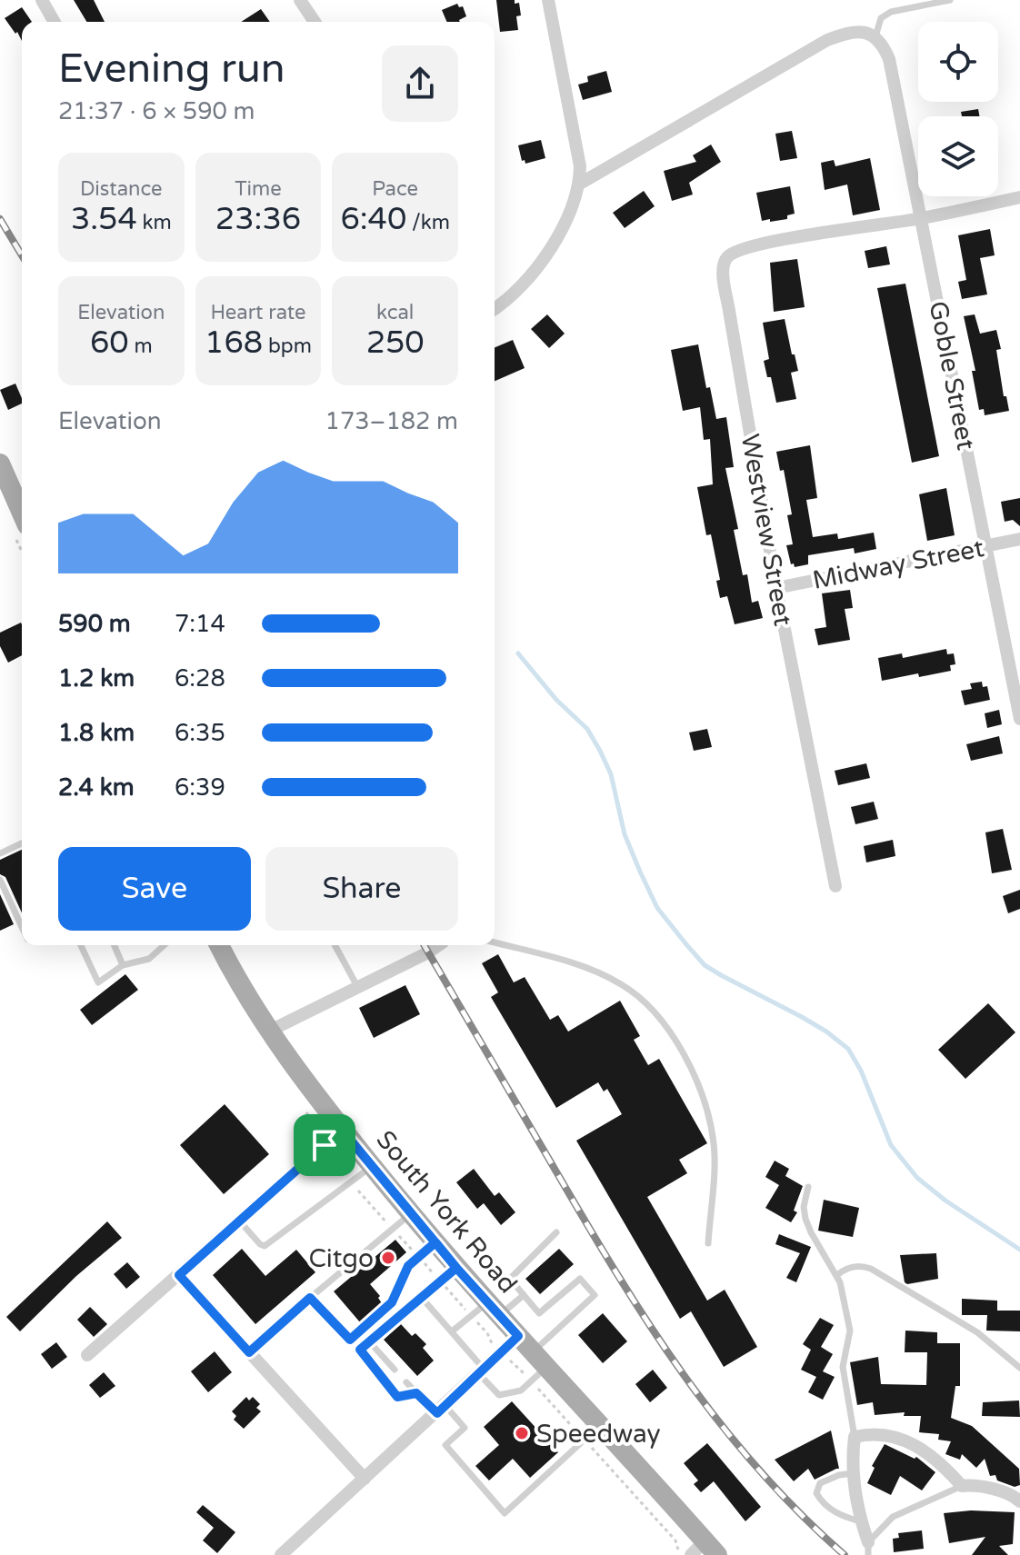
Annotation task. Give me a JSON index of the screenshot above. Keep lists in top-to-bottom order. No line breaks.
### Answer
{"streets":{"main road":["South York Road"],"street":["Goble Street","Westview Street","Midway Street"]},"crossings":[["Goble Street","Westview Street"],["Goble Street","Midway Street"],["Westview Street","Midway Street"]],"places":["Citgo","Speedway"],"page":{"heading":["Evening run","21:37 · 6 × 590 m"],"stats":[["Distance","3.54 km"],["Time","23:36"],["Pace","6:40 /km"],["Elevation","60 m"],["Heart rate","168 bpm"],["kcal","250"]],"chart":["Elevation","173–182 m"],"list":[{"name":"590 m","note":"7:14"},{"name":"1.2 km","note":"6:28"},{"name":"1.8 km","note":"6:35"},{"name":"2.4 km","note":"6:39"}],"buttons":["Save","Share"]}}
